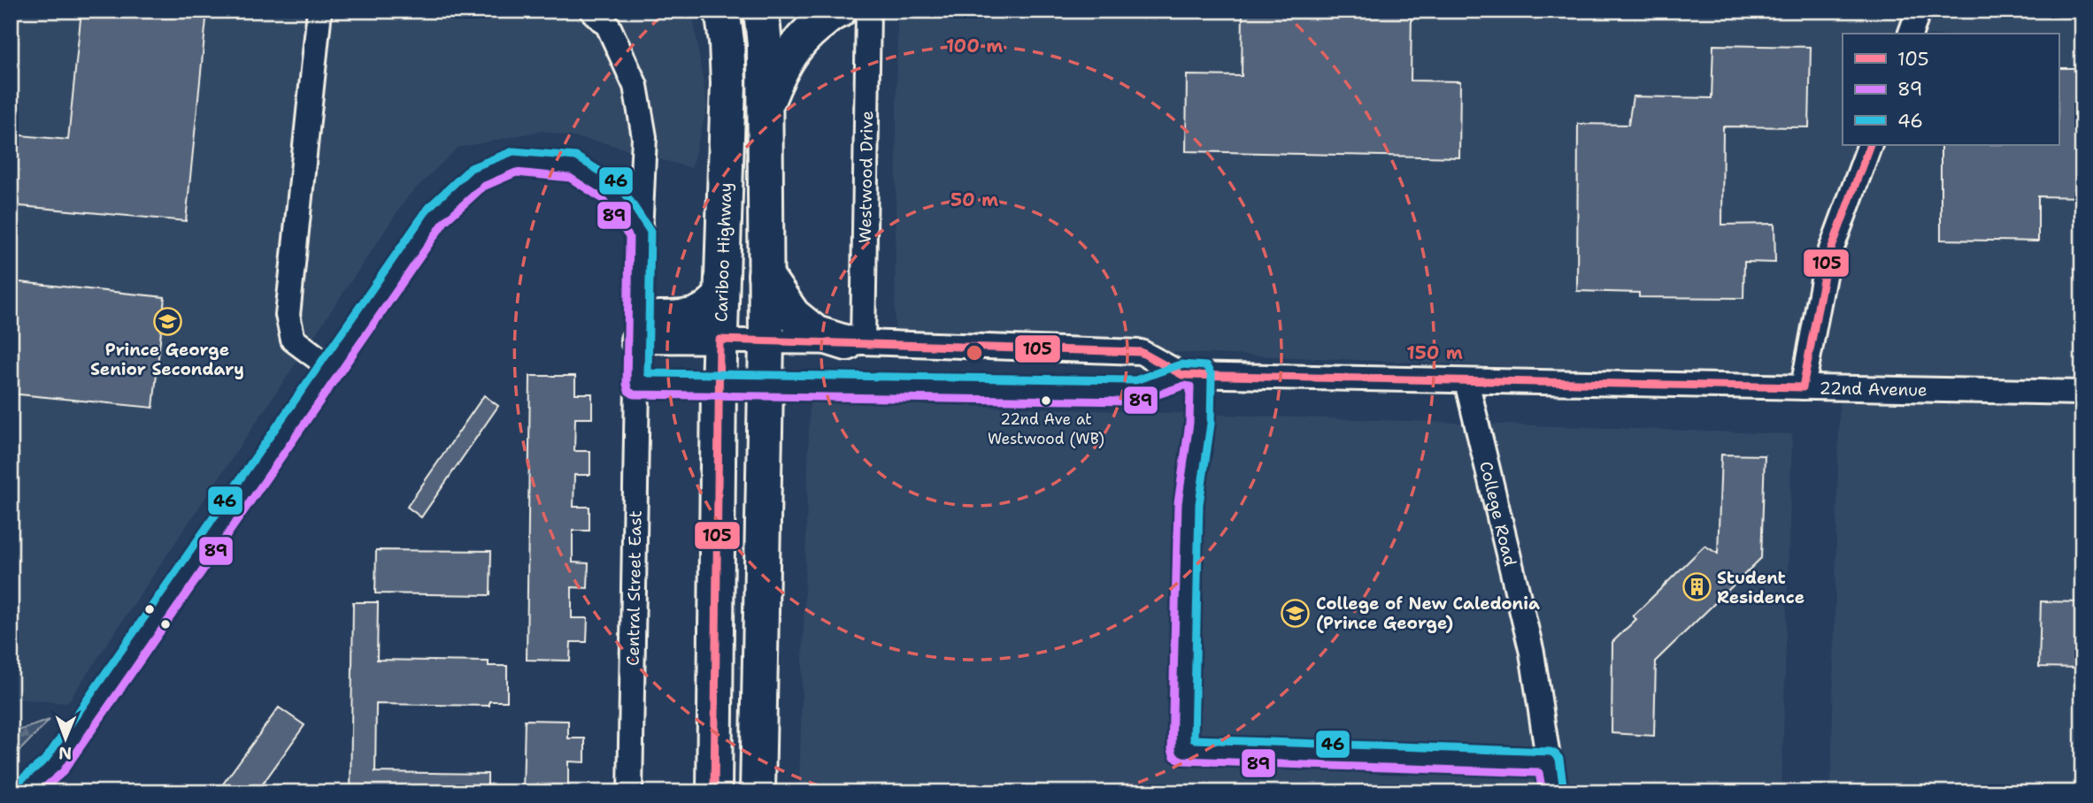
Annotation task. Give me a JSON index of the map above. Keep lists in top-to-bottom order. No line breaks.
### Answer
{"streets":{"highway":["Cariboo Highway"],"street":["Westwood Drive","22nd Avenue","College Road","Central Street East"]},"crossings":[["Westwood Drive","22nd Avenue"],["Cariboo Highway","22nd Avenue"],["22nd Avenue","College Road"],["22nd Avenue","Central Street East"]],"places":{"school or university":["Prince George Senior Secondary","College of New Caledonia (Prince George)"],"other":["22nd Ave at Westwood (WB)"],"building":["Student Residence"]},"lines":["transit line 105","transit line 46","transit line 89"],"legend":["105","89","46"],"north":"bottom","rings":["100 m","50 m","150 m"]}
